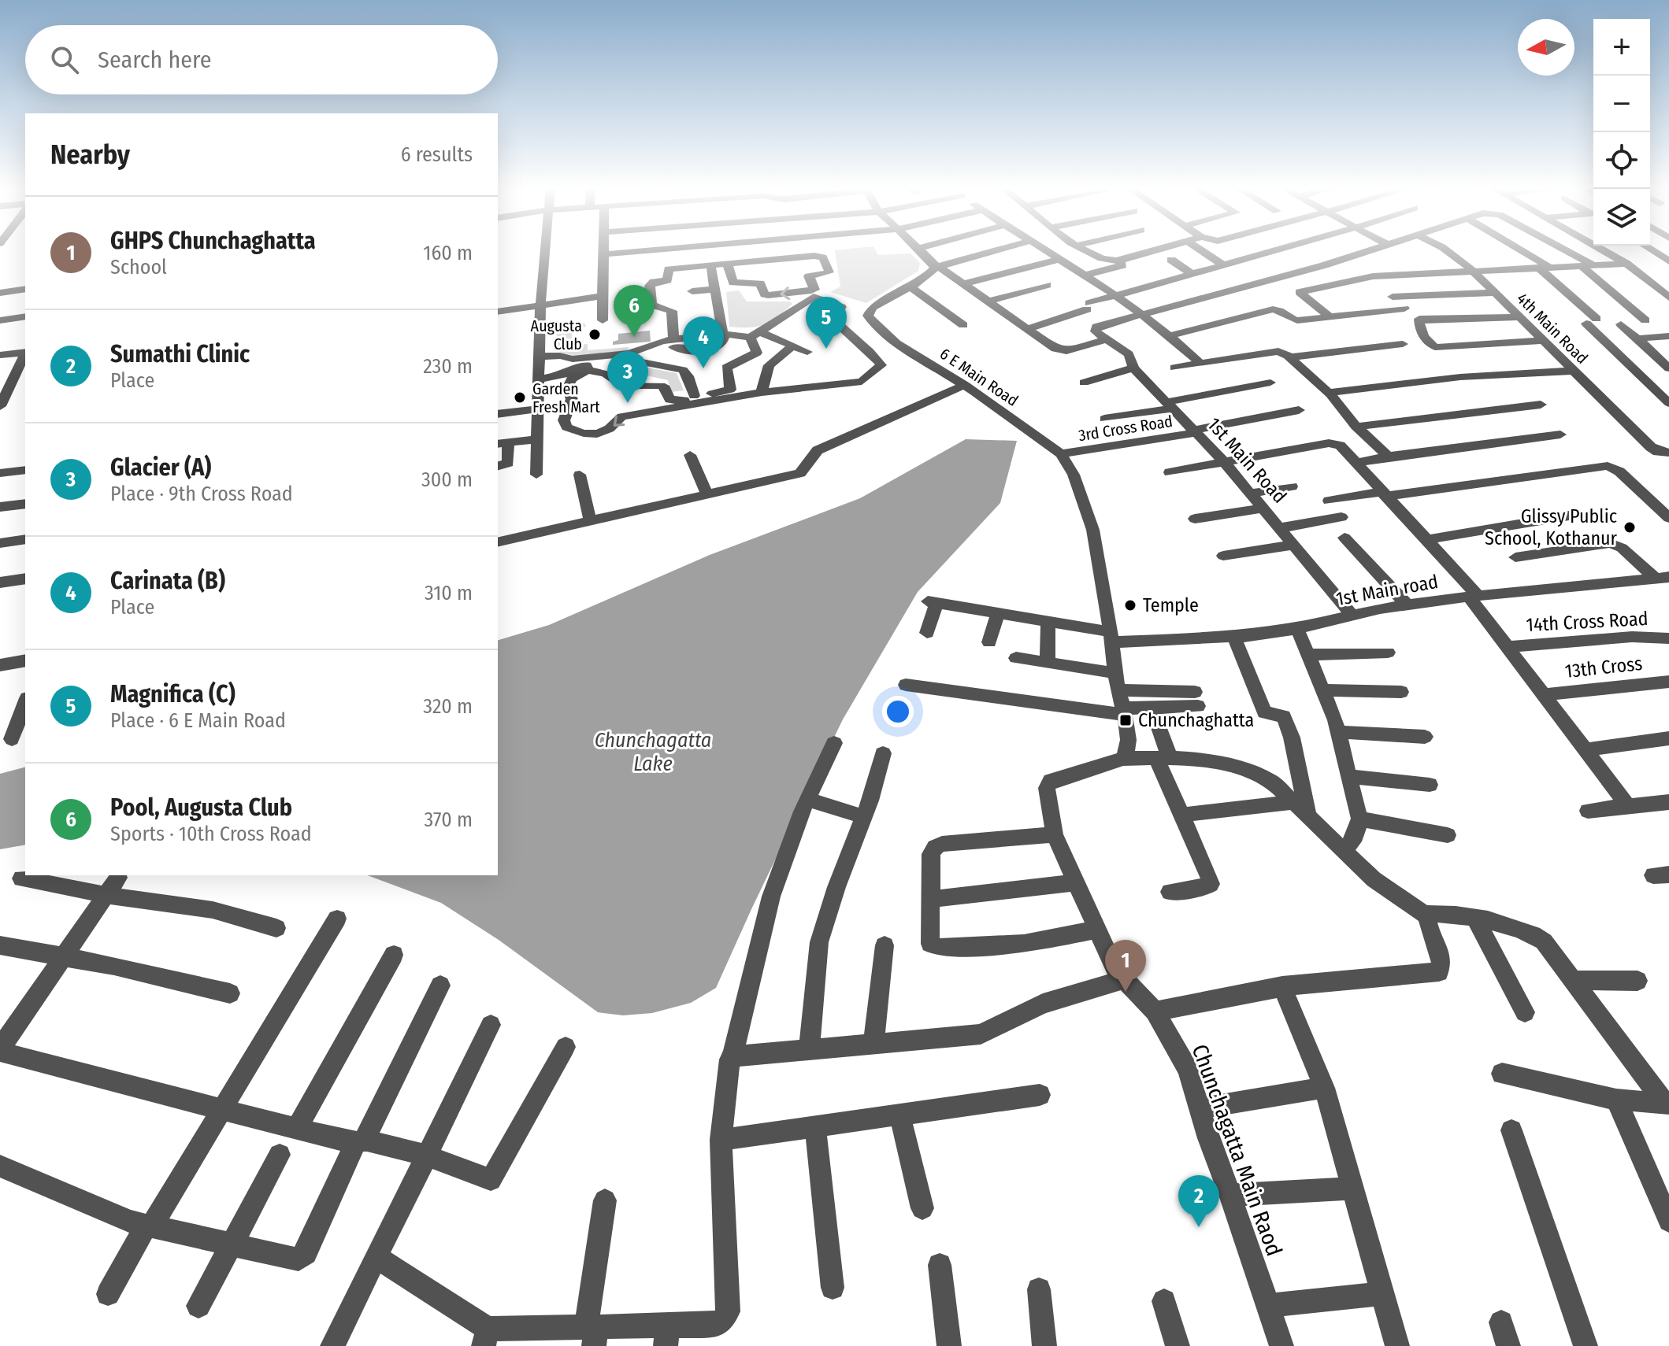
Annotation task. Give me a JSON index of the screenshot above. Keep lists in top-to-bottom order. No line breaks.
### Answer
{"streets":{"street":["4th Main Road","6 E Main Road","3rd Cross Road","1st Main Road","1st Main road","14th Cross Road","13th Cross","Chunchagatta Main Raod"]},"crossings":[["6 E Main Road","3rd Cross Road"],["6 E Main Road","1st Main road"],["3rd Cross Road","1st Main Road"],["1st Main Road","1st Main road"]],"water":["Chunchagatta Lake"],"places":{"other":["Augusta Club","Garden Fresh Mart","Glissy Public School, Kothanur","Temple"],"transit":["Chunchaghatta"]},"north":"left","page":{"map_buttons":["+","−"],"search":"Search here","heading":["Nearby","6 results"],"list":[{"mark":"1","name":"GHPS Chunchaghatta","note":"School","value":"160 m"},{"mark":"2","name":"Sumathi Clinic","note":"Place","value":"230 m"},{"mark":"3","name":"Glacier (A)","note":"Place · 9th Cross Road","value":"300 m"},{"mark":"4","name":"Carinata (B)","note":"Place","value":"310 m"},{"mark":"5","name":"Magnifica (C)","note":"Place · 6 E Main Road","value":"320 m"},{"mark":"6","name":"Pool, Augusta Club","note":"Sports · 10th Cross Road","value":"370 m"}],"pins":["6","5","4","3","1","2"]}}
